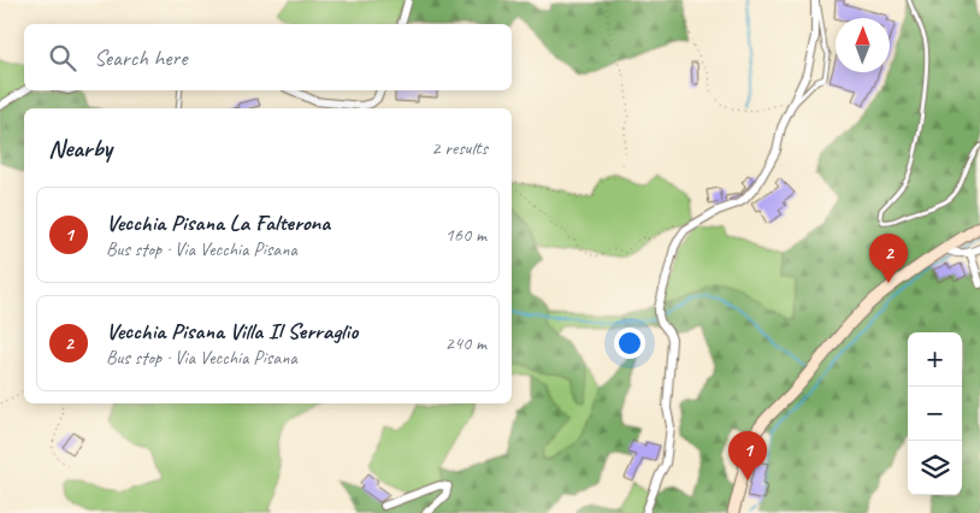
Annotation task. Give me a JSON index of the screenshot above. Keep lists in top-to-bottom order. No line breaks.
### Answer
{"north":"top","page":{"search":"Search here","heading":["Nearby","2 results"],"list":[{"mark":"1","name":"Vecchia Pisana La Falterona","note":"Bus stop · Via Vecchia Pisana","value":"160 m"},{"mark":"2","name":"Vecchia Pisana Villa Il Serraglio","note":"Bus stop · Via Vecchia Pisana","value":"240 m"}],"pins":["2","1"],"map_buttons":["+","−"]}}
